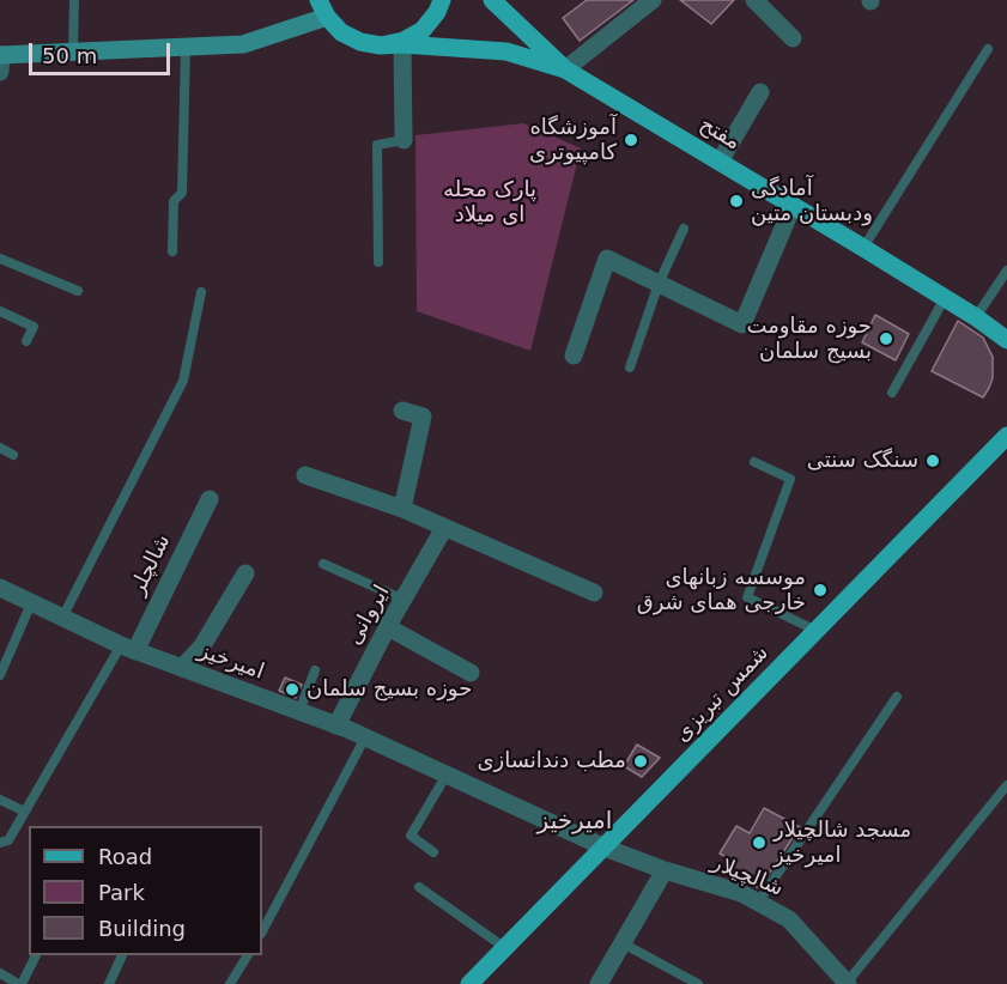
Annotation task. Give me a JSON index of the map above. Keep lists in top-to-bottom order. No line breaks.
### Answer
{"streets":{"main road":["مفتح","شمس تبریزی"],"street":["شالچلر","ایروانی","امیرخیز","شالچیلار"]},"crossings":[["شالچلر","امیرخیز"],["ایروانی","امیرخیز"],["امیرخیز","شمس تبریزی"],["امیرخیز","شالچیلار"],["شمس تبریزی","شالچیلار"]],"districts":["امیرخیز"],"parks":["پارک محله ای میلاد"],"places":["آموزشگاه کامپیوتری","آمادگی ودبستان متین","حوزه مقاومت بسیج سلمان","سنگک سنتی","موسسه زبانهای خارجی همای شرق","حوزه بسیج سلمان","مطب دندانسازی","مسجد شالچیلار امیرخیز"],"legend":["Road","Park","Building"],"scale_bar":"50 m"}
